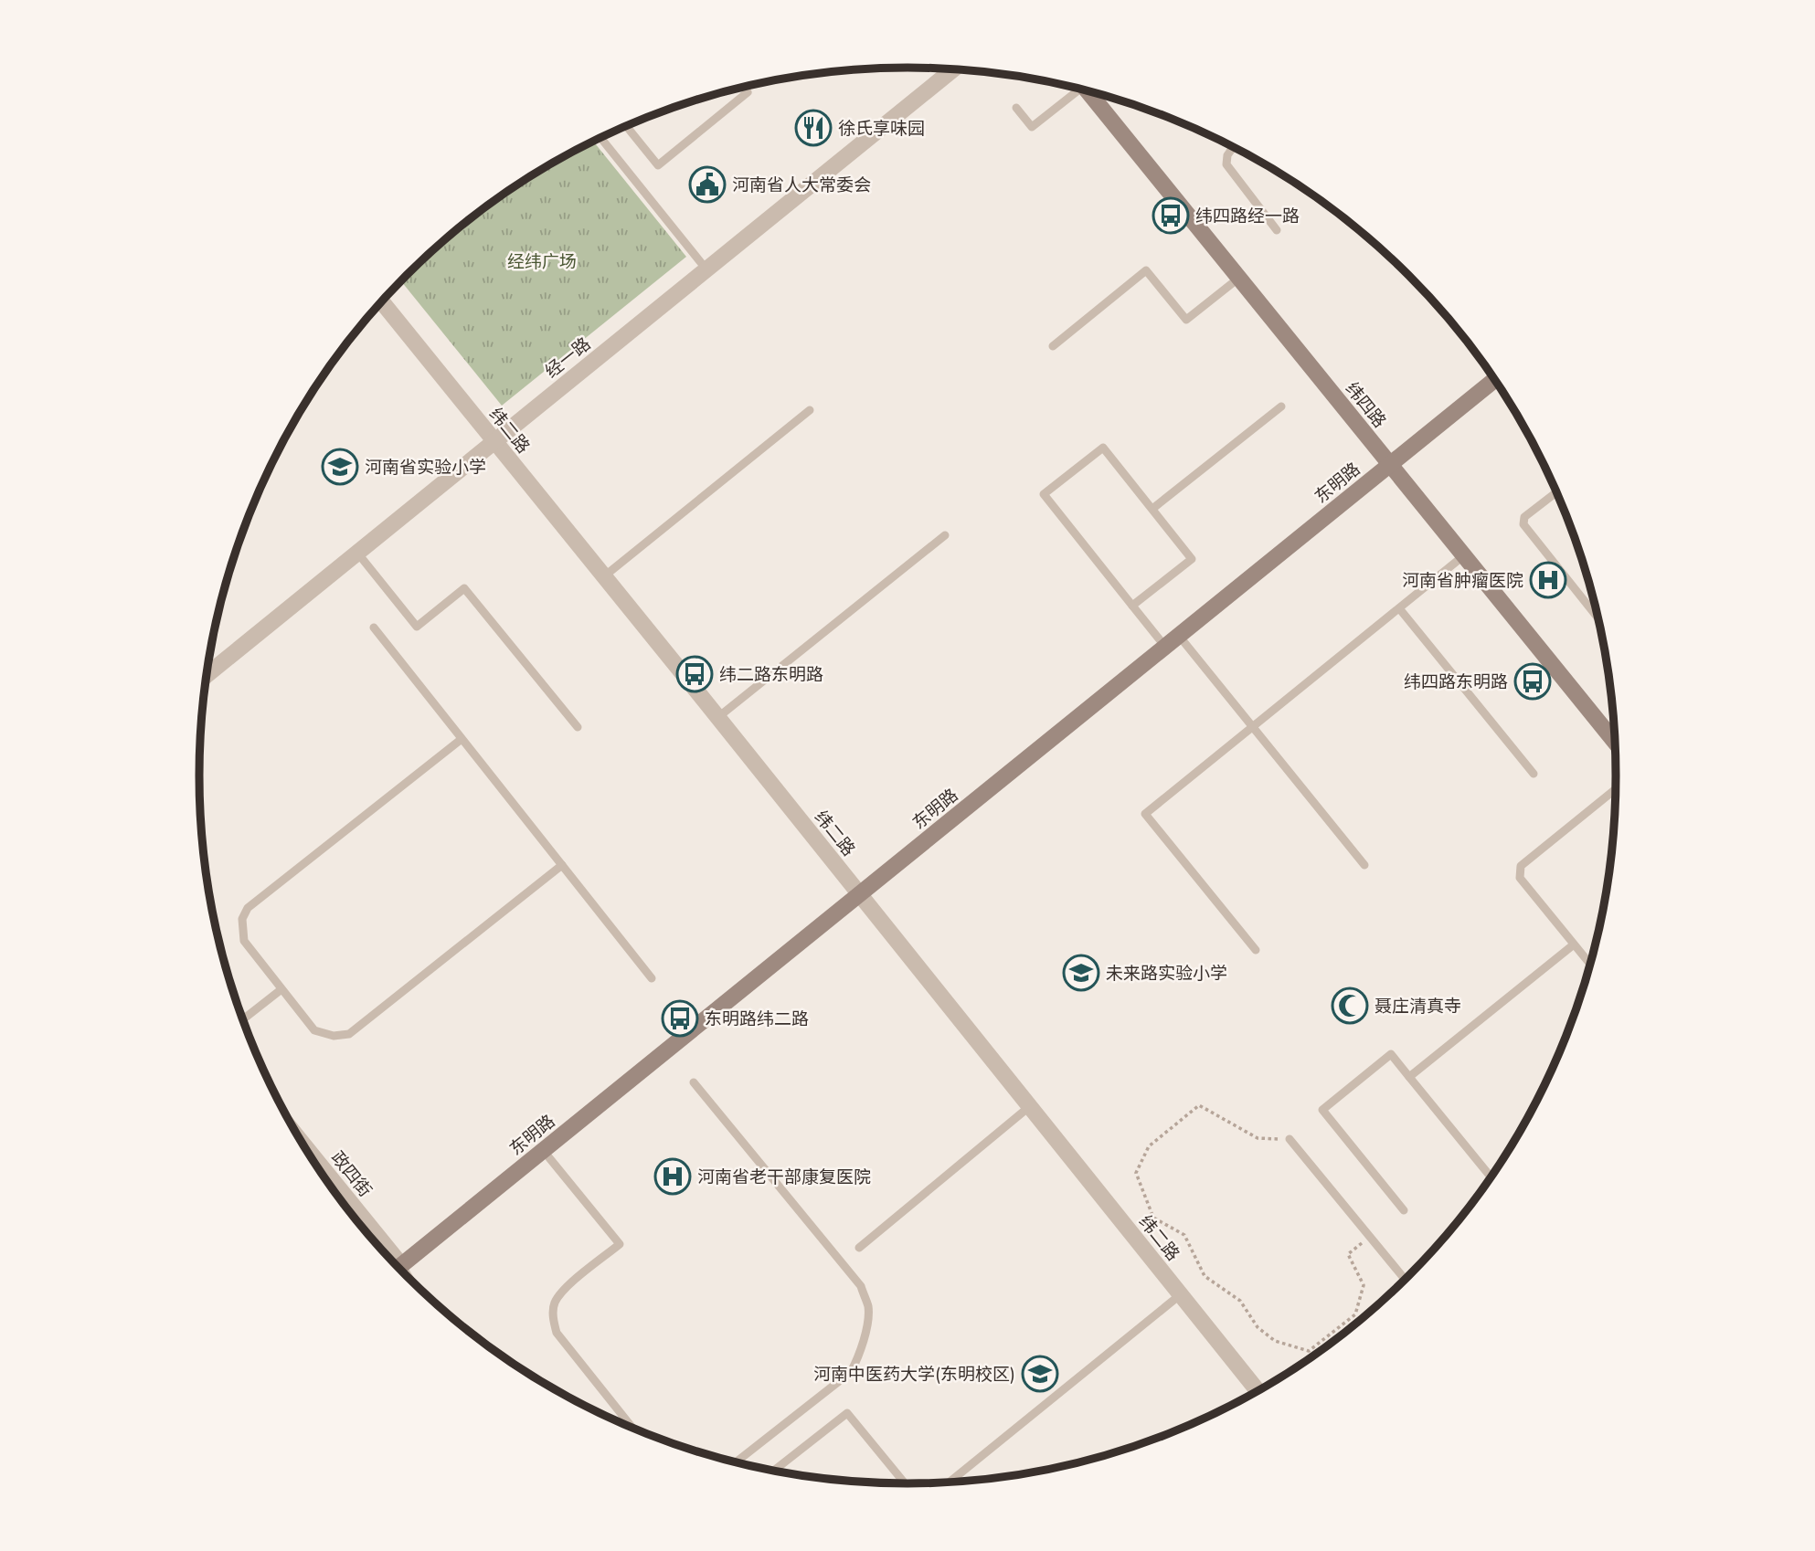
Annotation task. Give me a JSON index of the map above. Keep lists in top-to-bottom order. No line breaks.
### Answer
{"streets":{"street":["经一路","纬四路","纬二路","东明路"]},"crossings":[["经一路","纬二路"],["纬四路","东明路"],["纬二路","东明路"]],"parks":["经纬广场"],"places":{"restaurant":["徐氏享味园"],"public building":["河南省人大常委会"],"bus stop":["纬四路经一路","纬二路东明路","纬四路东明路","东明路纬二路"],"school or university":["河南省实验小学","未来路实验小学","河南中医药大学(东明校区)"],"hospital":["河南省肿瘤医院","河南省老干部康复医院"],"mosque":["聂庄清真寺"]}}
